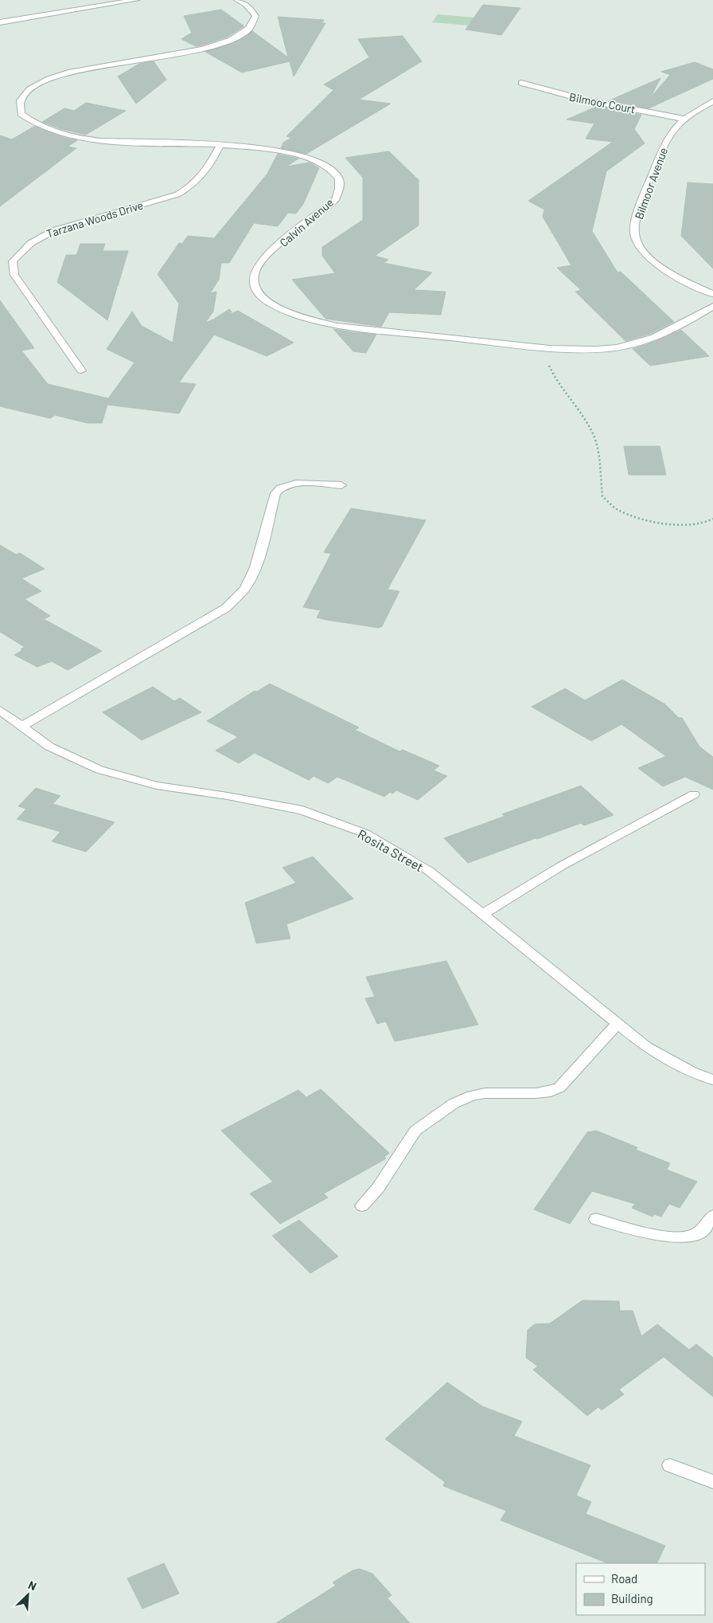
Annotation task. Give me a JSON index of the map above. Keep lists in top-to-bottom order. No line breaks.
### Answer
{"streets":{"street":["Bilmoor Court","Bilmoor Avenue","Tarzana Woods Drive","Calvin Avenue","Rosita Street"]},"crossings":[["Bilmoor Court","Bilmoor Avenue"],["Tarzana Woods Drive","Calvin Avenue"]],"legend":["Road","Building"],"north":"top right"}
